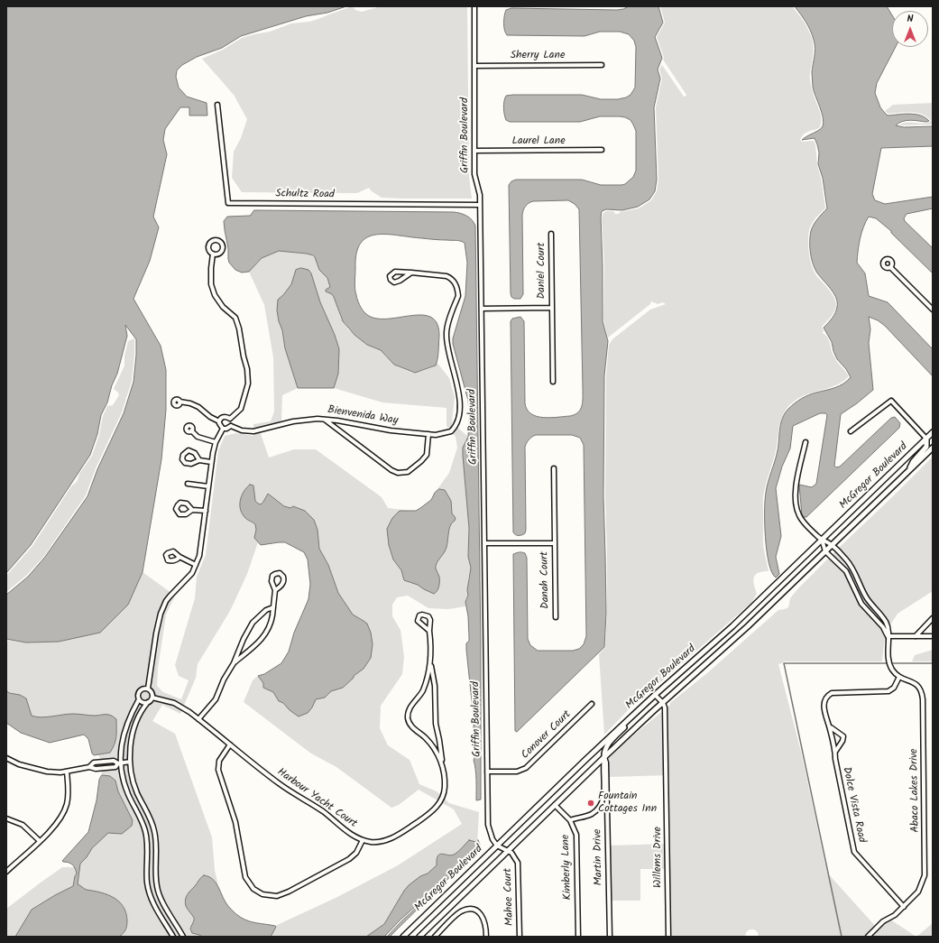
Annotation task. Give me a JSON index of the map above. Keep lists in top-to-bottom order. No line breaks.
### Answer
{"streets":{"main road":["McGregor Boulevard"],"street":["Sherry Lane","Griffin Boulevard","Laurel Lane","Schultz Road","Daniel Court","Bienvenida Way","Danah Court","Conover Court","Abaco Lakes Drive","Harbour Yacht Court","Dolce Vista Road","Martin Drive","Willems Drive","Kimberly Lane","Mahoe Court"]},"crossings":[["Sherry Lane","Griffin Boulevard"],["Griffin Boulevard","Laurel Lane"],["Griffin Boulevard","Schultz Road"],["Griffin Boulevard","Daniel Court"],["Griffin Boulevard","McGregor Boulevard"],["Griffin Boulevard","Danah Court"],["Griffin Boulevard","Conover Court"],["Griffin Boulevard","Mahoe Court"],["McGregor Boulevard","Martin Drive"],["McGregor Boulevard","Willems Drive"],["McGregor Boulevard","Kimberly Lane"],["McGregor Boulevard","Mahoe Court"],["Abaco Lakes Drive","Dolce Vista Road"]],"places":["Fountain Cottages Inn"],"north":"top"}
